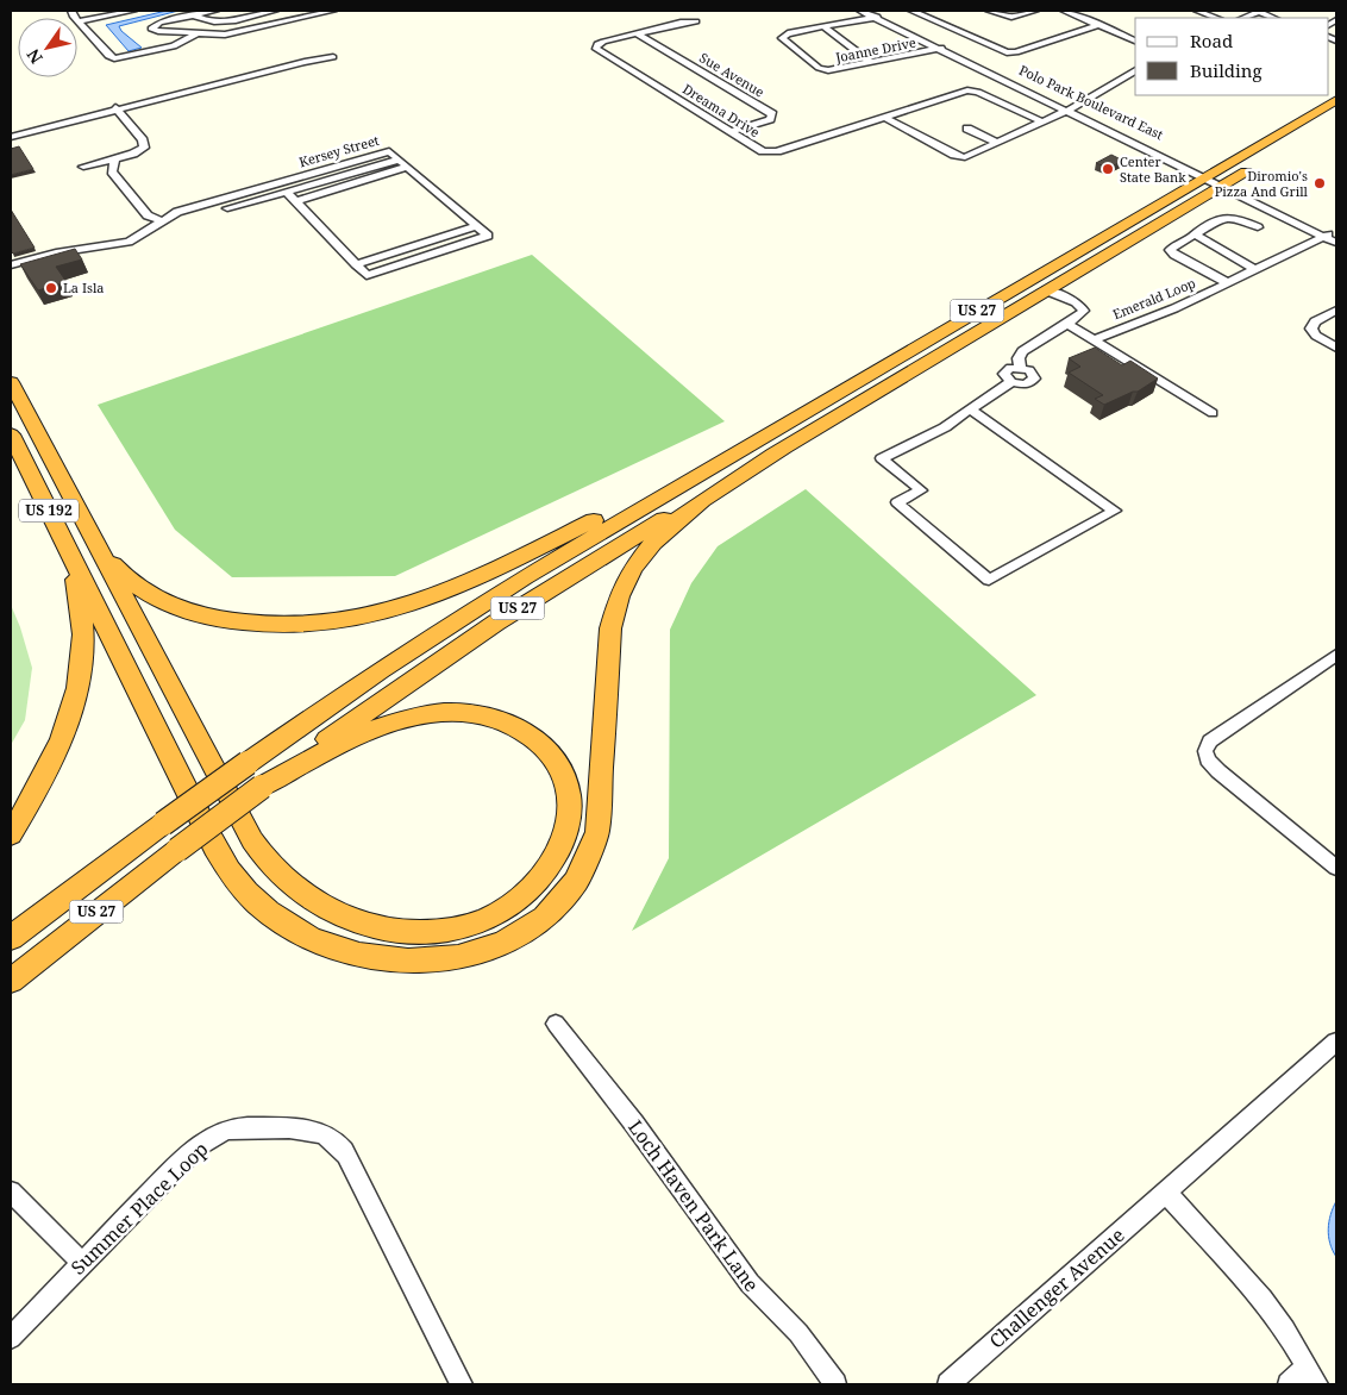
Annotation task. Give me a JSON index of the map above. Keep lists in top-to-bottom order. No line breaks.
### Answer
{"streets":{"highway":["US 27","US 192"],"street":["Joanne Drive","Sue Avenue","Polo Park Boulevard East","Dreama Drive","Kersey Street","Emerald Loop","Loch Haven Park Lane","Summer Place Loop","Challenger Avenue"]},"crossings":[["Joanne Drive","Polo Park Boulevard East"],["Sue Avenue","Dreama Drive"],["Polo Park Boulevard East","Emerald Loop"],["Polo Park Boulevard East","US 27"]],"places":["Center State Bank","Diromio's Pizza And Grill","La Isla"],"legend":["Road","Building"],"north":"bottom left"}
